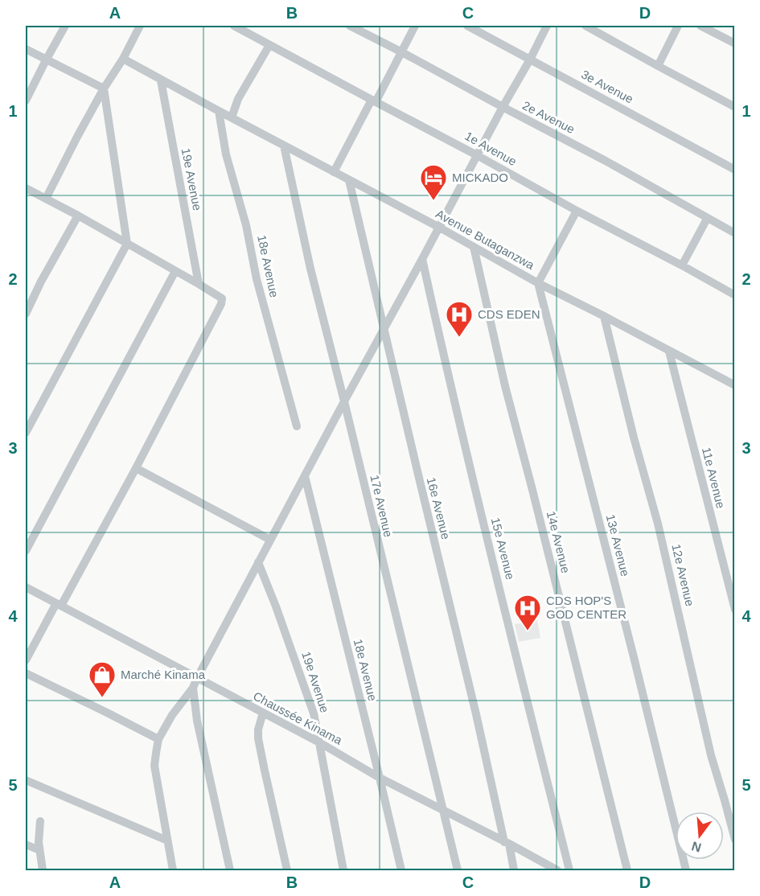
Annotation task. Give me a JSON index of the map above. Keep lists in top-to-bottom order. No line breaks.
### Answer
{"streets":{"street":["3e Avenue","2e Avenue","1e Avenue","19e Avenue","Avenue Butaganzwa","18e Avenue","11e Avenue","17e Avenue","16e Avenue","14e Avenue","13e Avenue","15e Avenue","12e Avenue","Chaussée Kinama"]},"crossings":[["19e Avenue","Avenue Butaganzwa"],["19e Avenue","Chaussée Kinama"],["Avenue Butaganzwa","18e Avenue"],["Avenue Butaganzwa","11e Avenue"],["Avenue Butaganzwa","17e Avenue"],["Avenue Butaganzwa","16e Avenue"],["Avenue Butaganzwa","14e Avenue"],["Avenue Butaganzwa","13e Avenue"],["Avenue Butaganzwa","12e Avenue"],["18e Avenue","Chaussée Kinama"],["17e Avenue","Chaussée Kinama"],["16e Avenue","Chaussée Kinama"]],"places":{"hotel":["MICKADO"],"hospital":["CDS EDEN","CDS HOP'S GOD CENTER"],"shop":["Marché Kinama"]},"north":"bottom","grid":{"columns":["A","B","C","D"],"rows":["1","2","3","4","5"]}}
